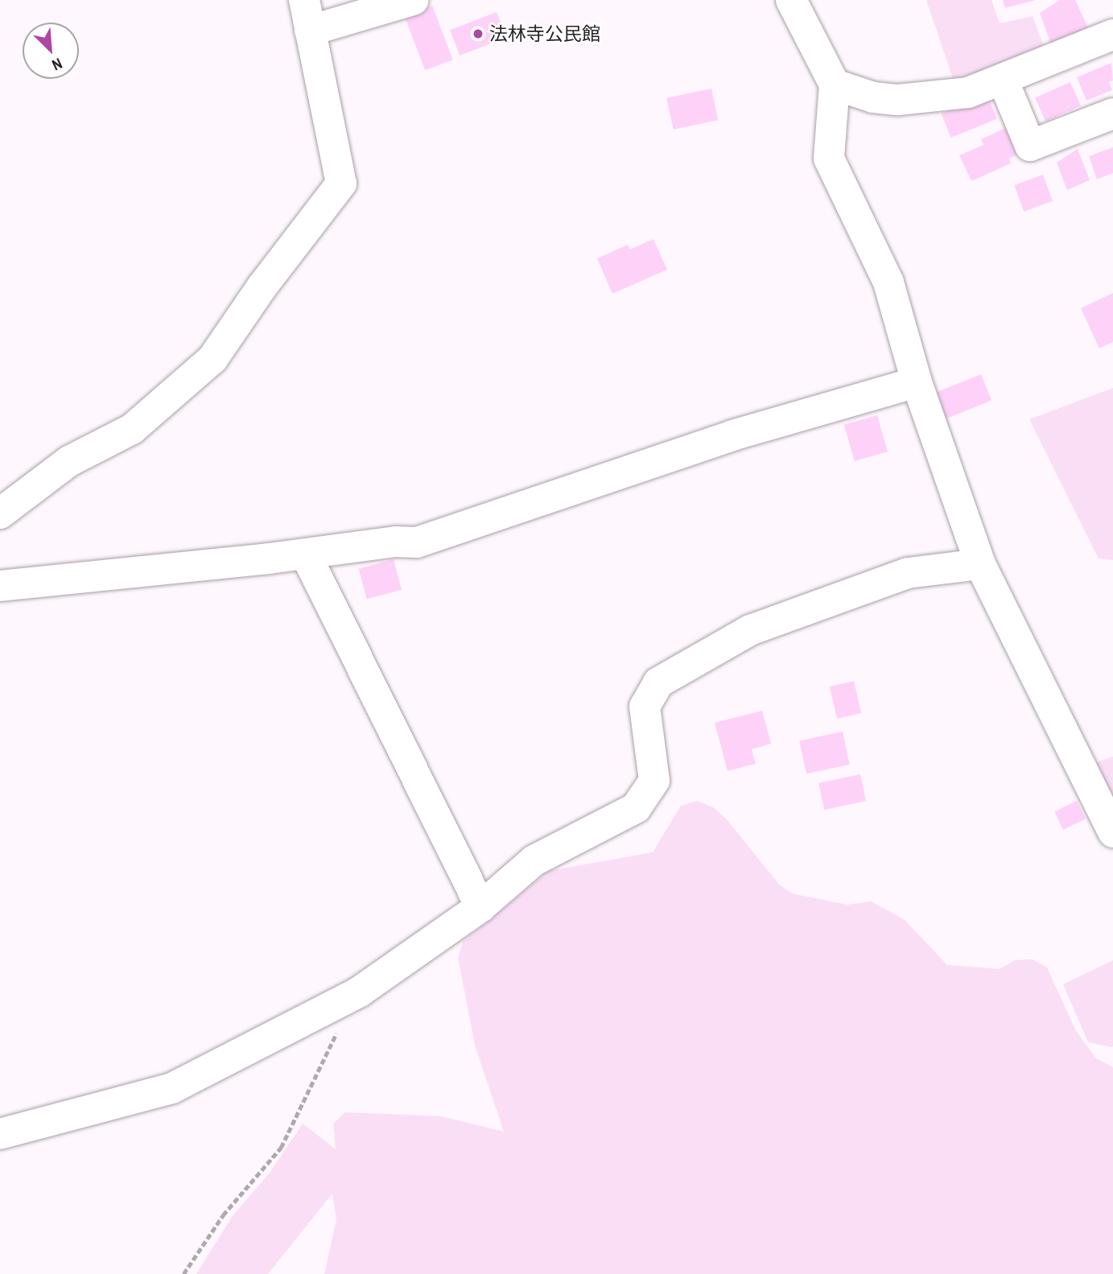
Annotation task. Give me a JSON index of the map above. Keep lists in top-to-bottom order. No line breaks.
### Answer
{"places":["法林寺公民館"],"north":"bottom right"}
